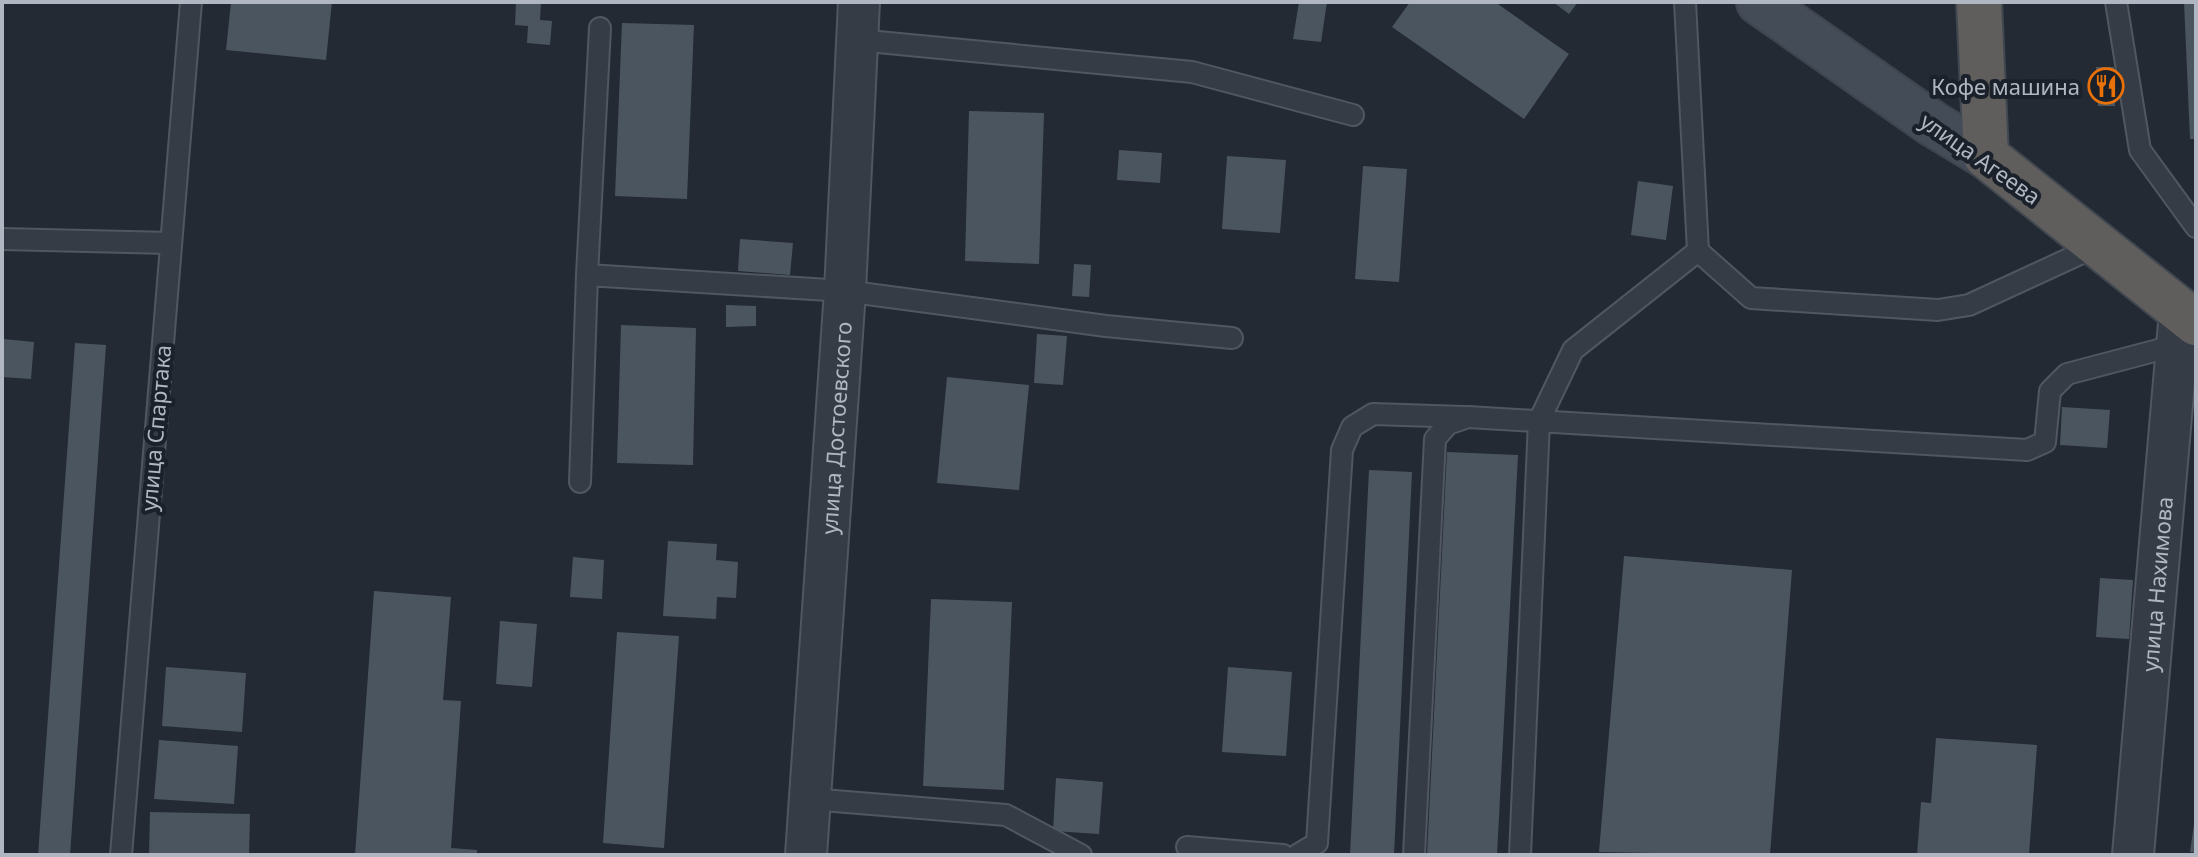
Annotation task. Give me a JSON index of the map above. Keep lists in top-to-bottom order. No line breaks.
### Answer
{"streets":{"highway":["улица Агеева"],"street":["улица Достоевского","улица Нахимова"],"lane":["улица Спартака"]},"crossings":[["улица Агеева","улица Нахимова"]],"places":{"restaurant":["Кофе машина"]}}
